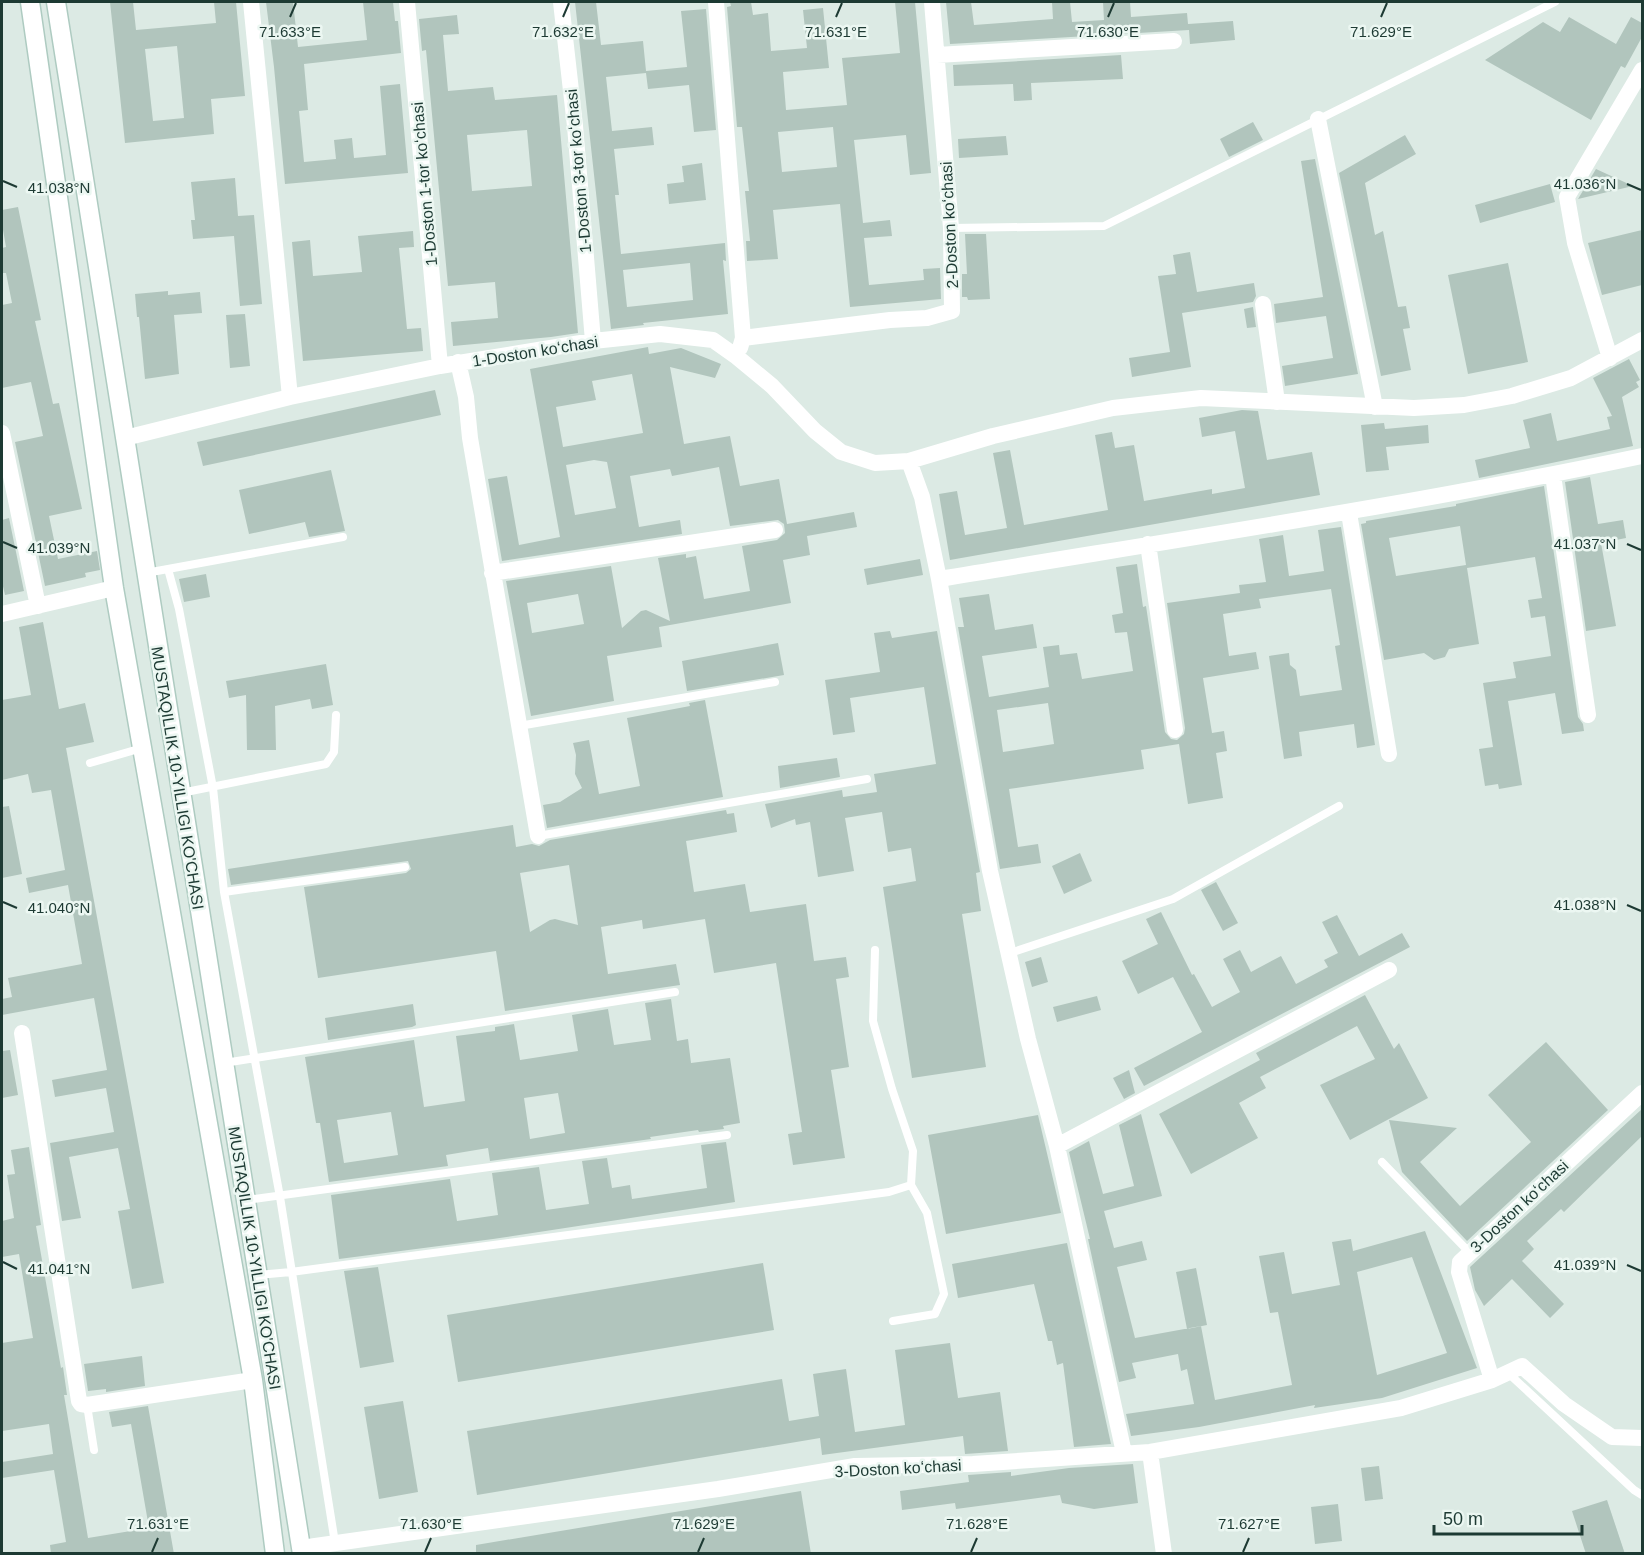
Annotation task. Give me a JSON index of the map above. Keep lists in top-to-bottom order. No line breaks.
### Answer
{"streets":{"main road":["MUSTAQILLIK 10-YILLIGI KO'CHASI"],"street":["1-Doston 3-tor koʻchasi","1-Doston 1-tor koʻchasi","2-Doston koʻchasi","1-Doston koʻchasi","3-Doston koʻchasi"]},"crossings":[["1-Doston 3-tor koʻchasi","1-Doston koʻchasi"],["1-Doston 1-tor koʻchasi","1-Doston koʻchasi"],["1-Doston koʻchasi","MUSTAQILLIK 10-YILLIGI KO'CHASI"],["MUSTAQILLIK 10-YILLIGI KO'CHASI","3-Doston koʻchasi"]],"scale_bar":"50 m","coordinates":["71.633°E","71.632°E","71.631°E","71.630°E","71.629°E","41.036°N","41.038°N","41.037°N","41.039°N","41.040°N","41.041°N","71.628°E","71.627°E"]}
